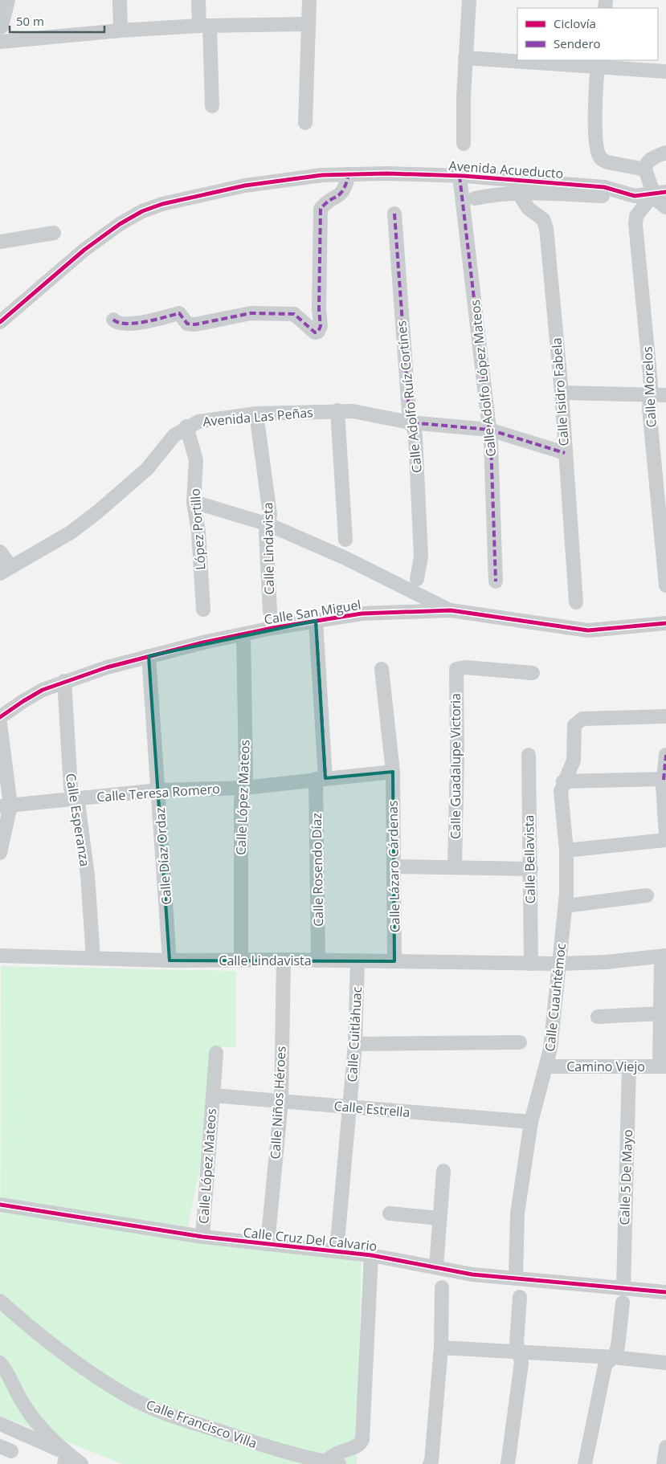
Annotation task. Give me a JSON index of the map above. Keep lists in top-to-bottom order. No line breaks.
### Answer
{"streets":{"street":["Avenida Acueducto","Calle Adolfo López Mateos","Calle Morelos","Calle Isidro Fabela","Calle Adolfo Ruíz Cortínes","Avenida Las Peñas","López Portillo","Calle Lindavista","Calle San Miguel","Calle Guadalupe Victoria","Calle Teresa Romero","Calle López Mateos","Calle Esperanza","Calle Díaz Ordaz","Calle Bellavista","Calle Lázaro Cárdenas","Calle Rosendo Díaz","Calle Cuauhtémoc","Calle Cuitláhuac","Camino Viejo","Calle Niños Héroes","Calle Estrella","Calle 5 De Mayo","Calle Cruz Del Calvario","Calle Francisco Villa"]},"crossings":[["Avenida Acueducto","Calle Adolfo López Mateos"],["Avenida Acueducto","Calle Morelos"],["Calle Adolfo López Mateos","Avenida Las Peñas"],["Calle Isidro Fabela","Avenida Las Peñas"],["Calle Adolfo Ruíz Cortínes","Avenida Las Peñas"],["Avenida Las Peñas","López Portillo"],["Avenida Las Peñas","Calle Lindavista"],["Calle Lindavista","Calle López Mateos"],["Calle Lindavista","Calle Esperanza"],["Calle Lindavista","Calle Díaz Ordaz"],["Calle Lindavista","Calle Bellavista"],["Calle Lindavista","Calle Lázaro Cárdenas"],["Calle Lindavista","Calle Rosendo Díaz"],["Calle Lindavista","Calle Cuauhtémoc"],["Calle Lindavista","Calle Cuitláhuac"],["Calle Lindavista","Calle Niños Héroes"],["Calle San Miguel","Calle López Mateos"],["Calle San Miguel","Calle Esperanza"],["Calle San Miguel","Calle Díaz Ordaz"],["Calle San Miguel","Calle Rosendo Díaz"],["Calle Teresa Romero","Calle López Mateos"],["Calle Teresa Romero","Calle Esperanza"],["Calle Teresa Romero","Calle Díaz Ordaz"],["Calle Teresa Romero","Calle Rosendo Díaz"],["Calle López Mateos","Calle Estrella"],["Calle López Mateos","Calle Cruz Del Calvario"],["Calle Cuauhtémoc","Camino Viejo"],["Calle Cuauhtémoc","Calle Estrella"],["Calle Cuauhtémoc","Calle Cruz Del Calvario"],["Calle Cuitláhuac","Calle Estrella"],["Calle Cuitláhuac","Calle Cruz Del Calvario"],["Camino Viejo","Calle 5 De Mayo"],["Calle Niños Héroes","Calle Estrella"],["Calle Niños Héroes","Calle Cruz Del Calvario"],["Calle 5 De Mayo","Calle Cruz Del Calvario"]],"legend":["Ciclovía","Sendero"],"scale_bar":"50 m"}
